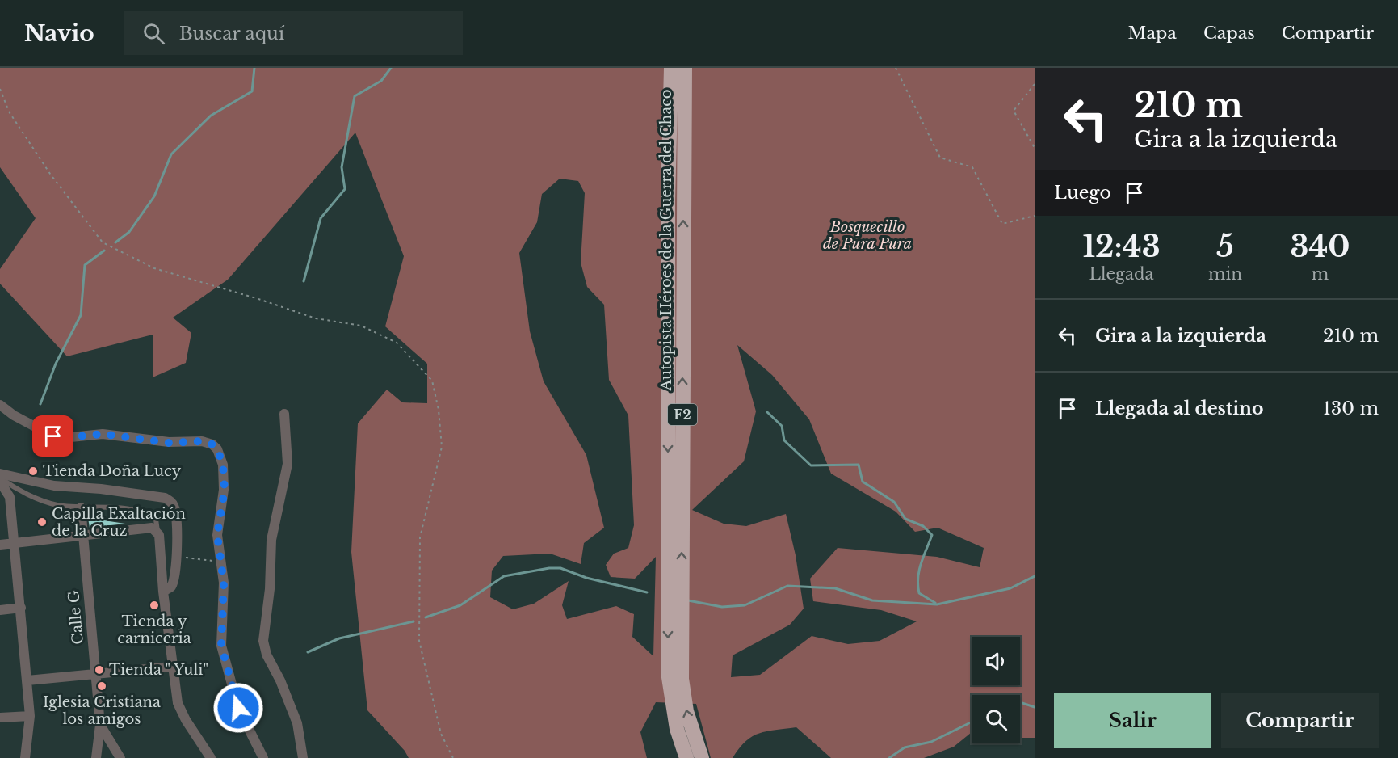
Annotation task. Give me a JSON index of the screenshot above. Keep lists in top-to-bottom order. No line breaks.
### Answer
{"streets":{"highway":["Autopista Héroes de la Guerra del Chaco","F2"],"street":["Calle G"]},"parks":["Bosquecillo de Pura Pura"],"places":["Tienda Doña Lucy","Capilla Exaltación de la Cruz","Tienda y carniceria","Tienda \" Yuli\"","Iglesia Cristiana los amigos"],"page":{"header":"Navio","search":"Buscar aquí","nav":["Mapa","Capas","Compartir"],"turn":["210 m","Gira a la izquierda"],"then":"Luego","eta":["12:43","Llegada","5","min","340","m"],"list":[{"name":"Gira a la izquierda","value":"210 m"},{"name":"Llegada al destino","value":"130 m"}],"buttons":["Salir","Compartir"]}}
